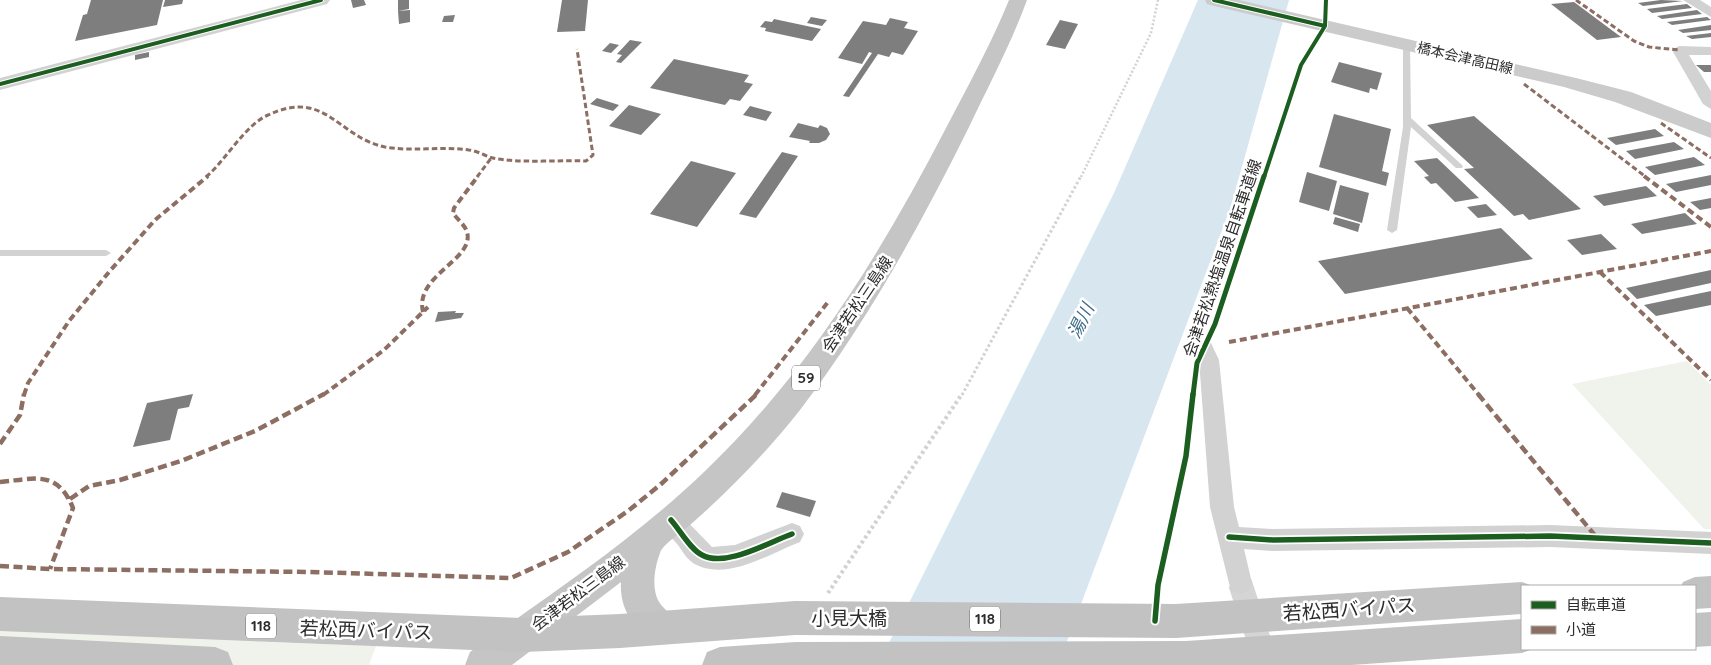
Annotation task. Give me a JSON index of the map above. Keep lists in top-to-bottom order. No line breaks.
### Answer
{"streets":{"highway":["若松西バイパス","小見大橋","118"],"main road":["橋本会津高田線","会津若松三島線","59"],"cycle path":["会津若松熱塩温泉自転車道線"]},"crossings":[["会津若松三島線","若松西バイパス"],["会津若松三島線","小見大橋"],["若松西バイパス","小見大橋"]],"water":["湯川"],"legend":["自転車道","小道"]}
